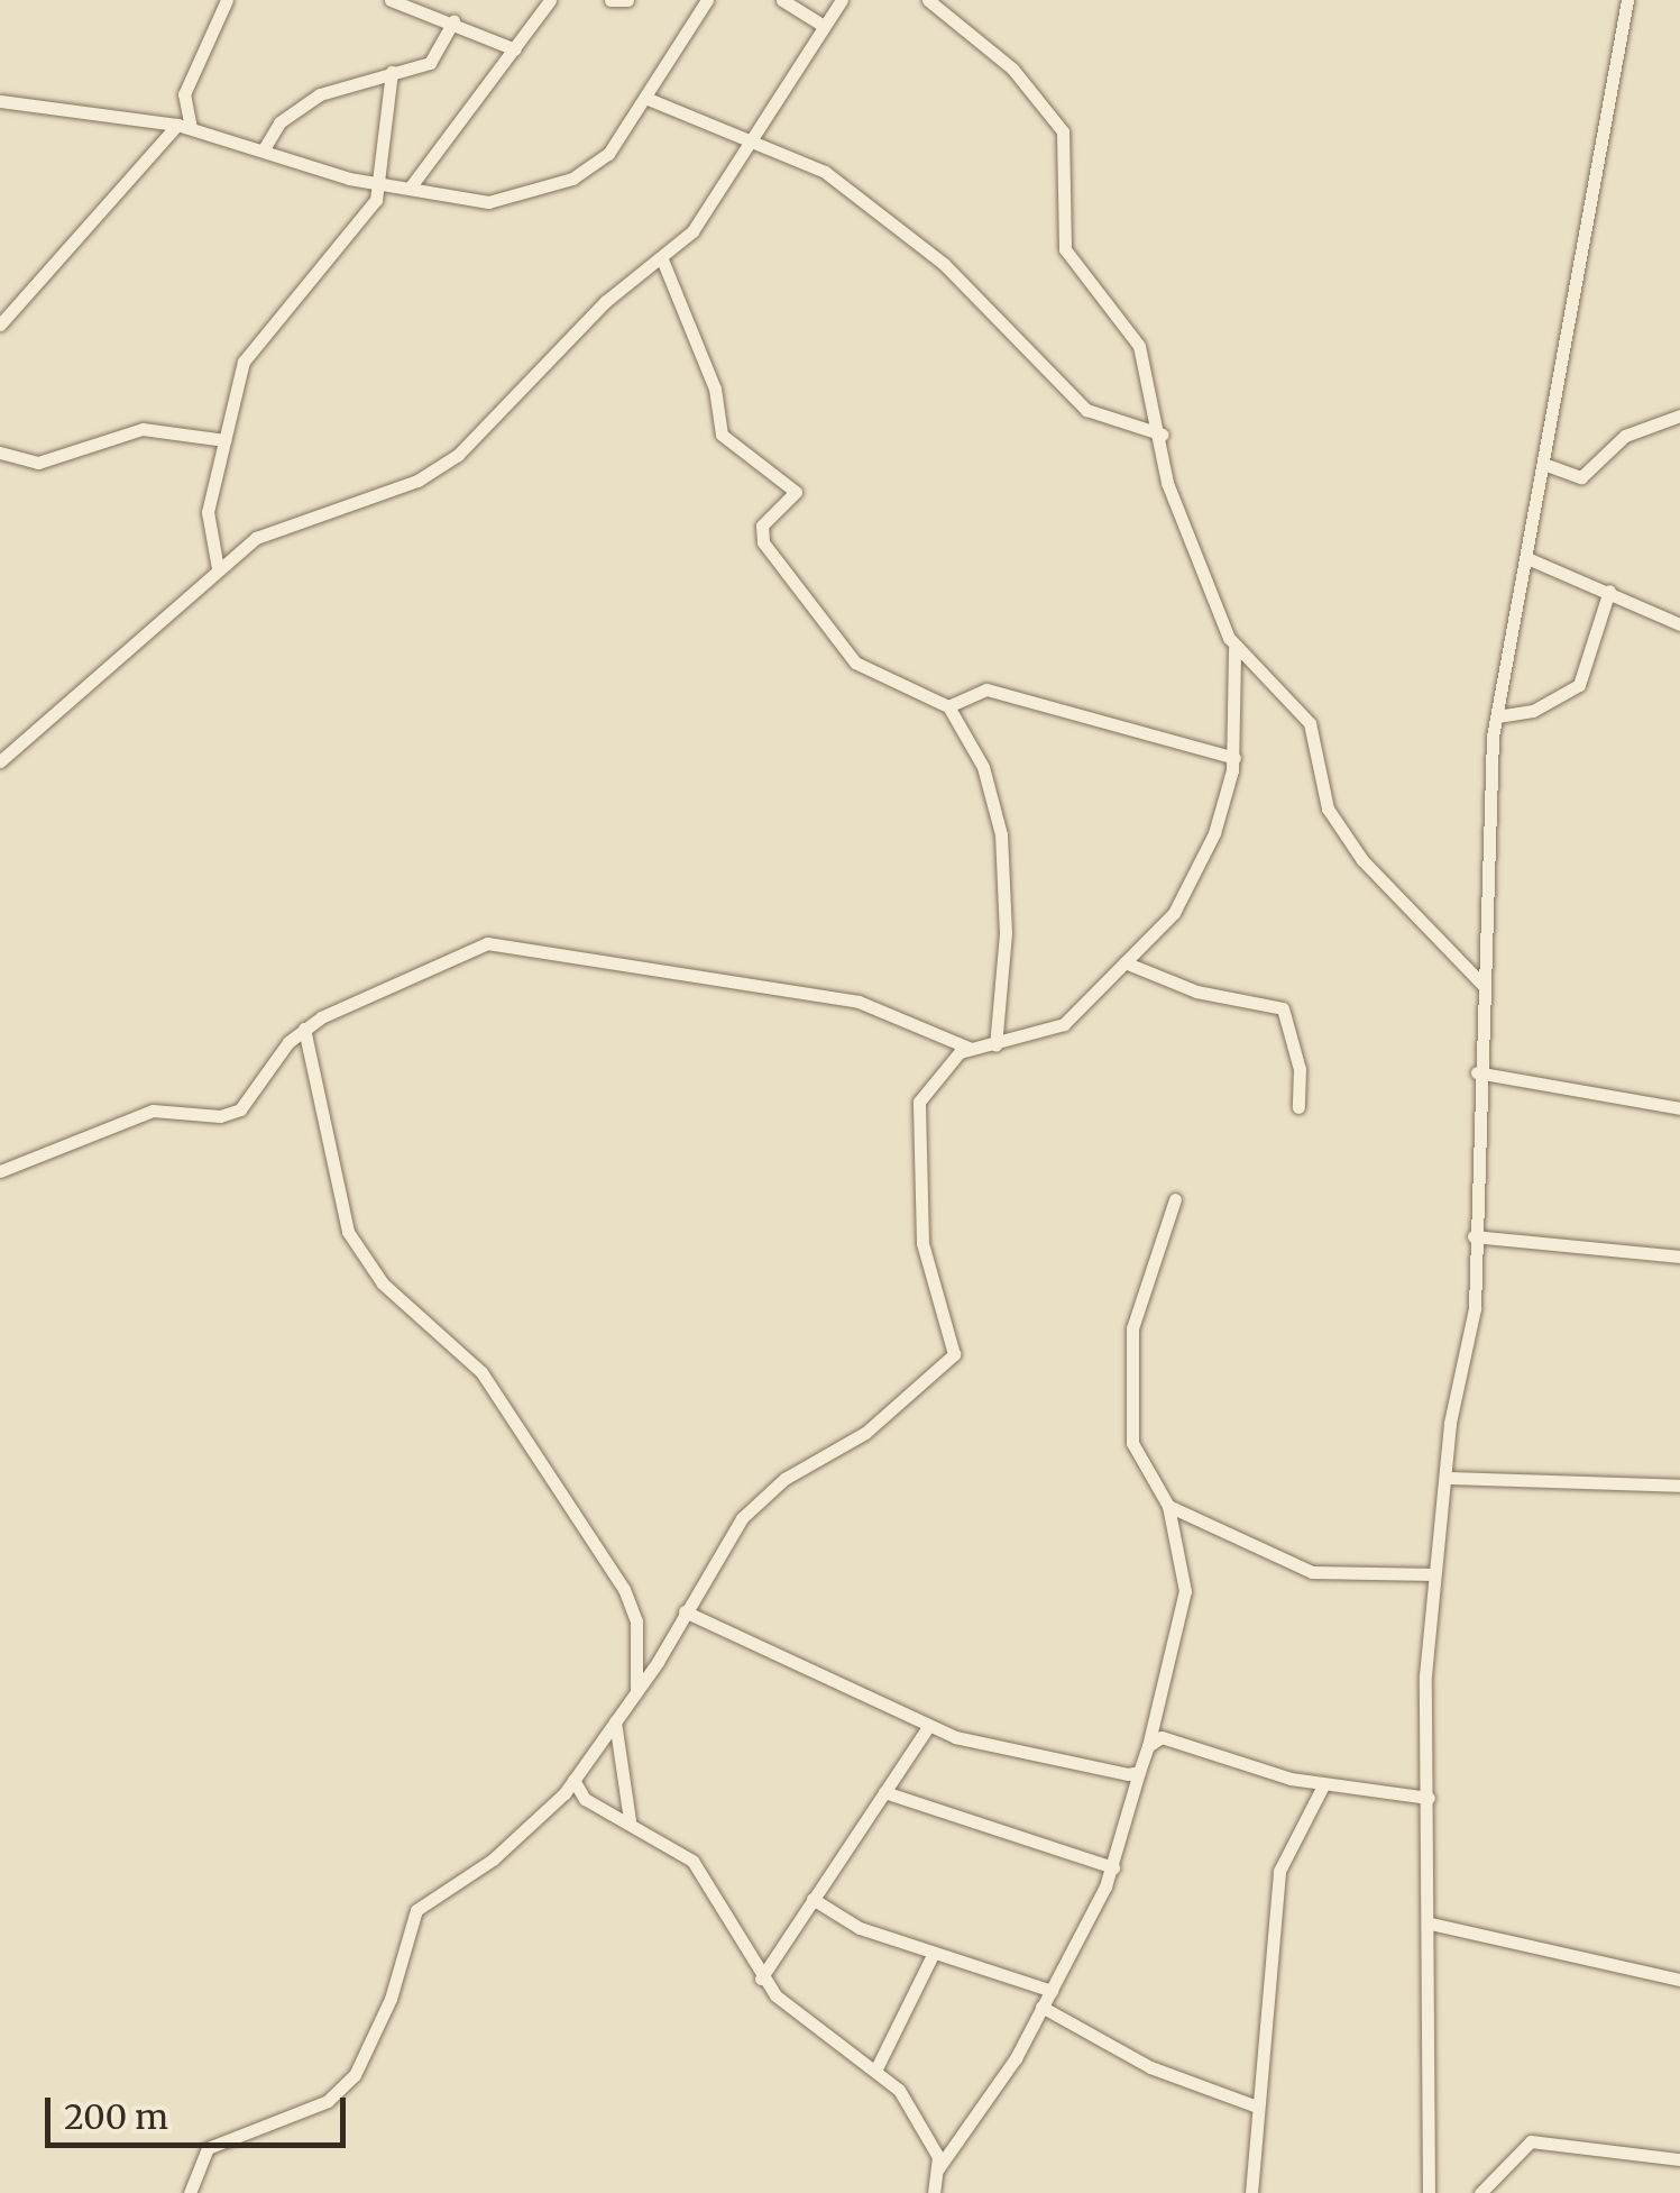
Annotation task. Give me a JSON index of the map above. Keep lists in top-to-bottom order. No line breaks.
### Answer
{"scale_bar":"200 m"}
